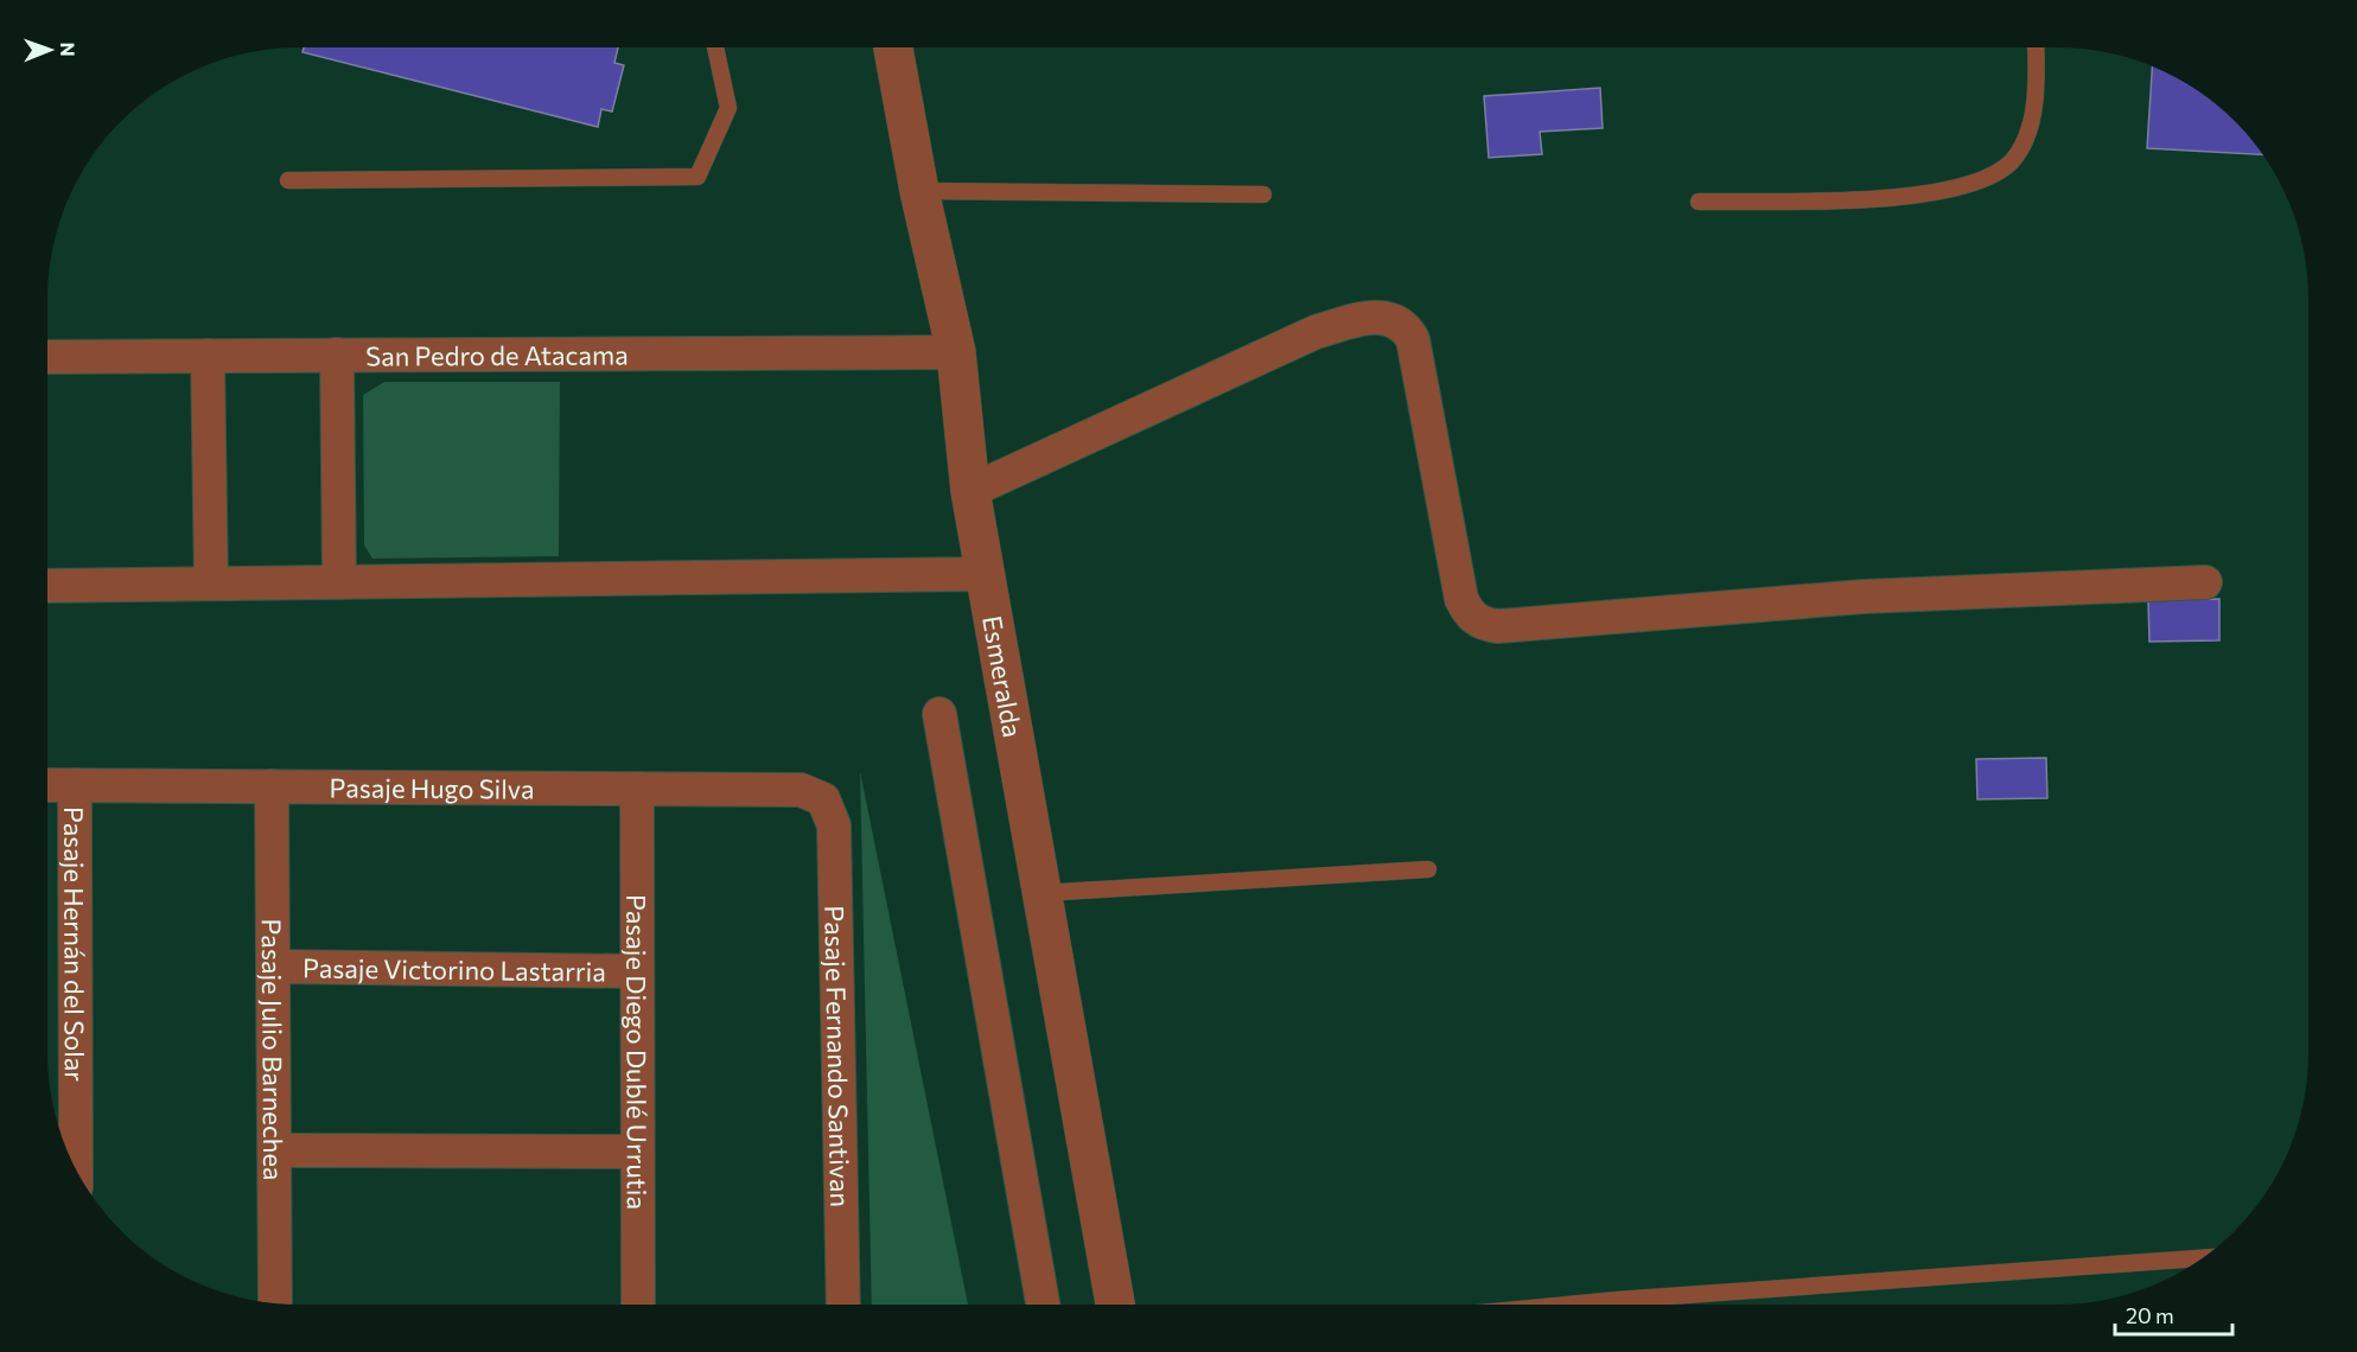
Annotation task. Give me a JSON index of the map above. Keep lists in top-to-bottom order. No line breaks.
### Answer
{"streets":{"street":["San Pedro de Atacama","Esmeralda","Pasaje Hugo Silva","Pasaje Hernán del Solar","Pasaje Victorino Lastarria","Pasaje Julio Barnechea","Pasaje Diego Dublé Urrutia","Pasaje Fernando Santivan"]},"crossings":[["San Pedro de Atacama","Esmeralda"],["Pasaje Hugo Silva","Pasaje Hernán del Solar"],["Pasaje Hugo Silva","Pasaje Julio Barnechea"],["Pasaje Hugo Silva","Pasaje Diego Dublé Urrutia"],["Pasaje Hugo Silva","Pasaje Fernando Santivan"],["Pasaje Victorino Lastarria","Pasaje Julio Barnechea"],["Pasaje Victorino Lastarria","Pasaje Diego Dublé Urrutia"]],"scale_bar":"20 m","north":"right"}
